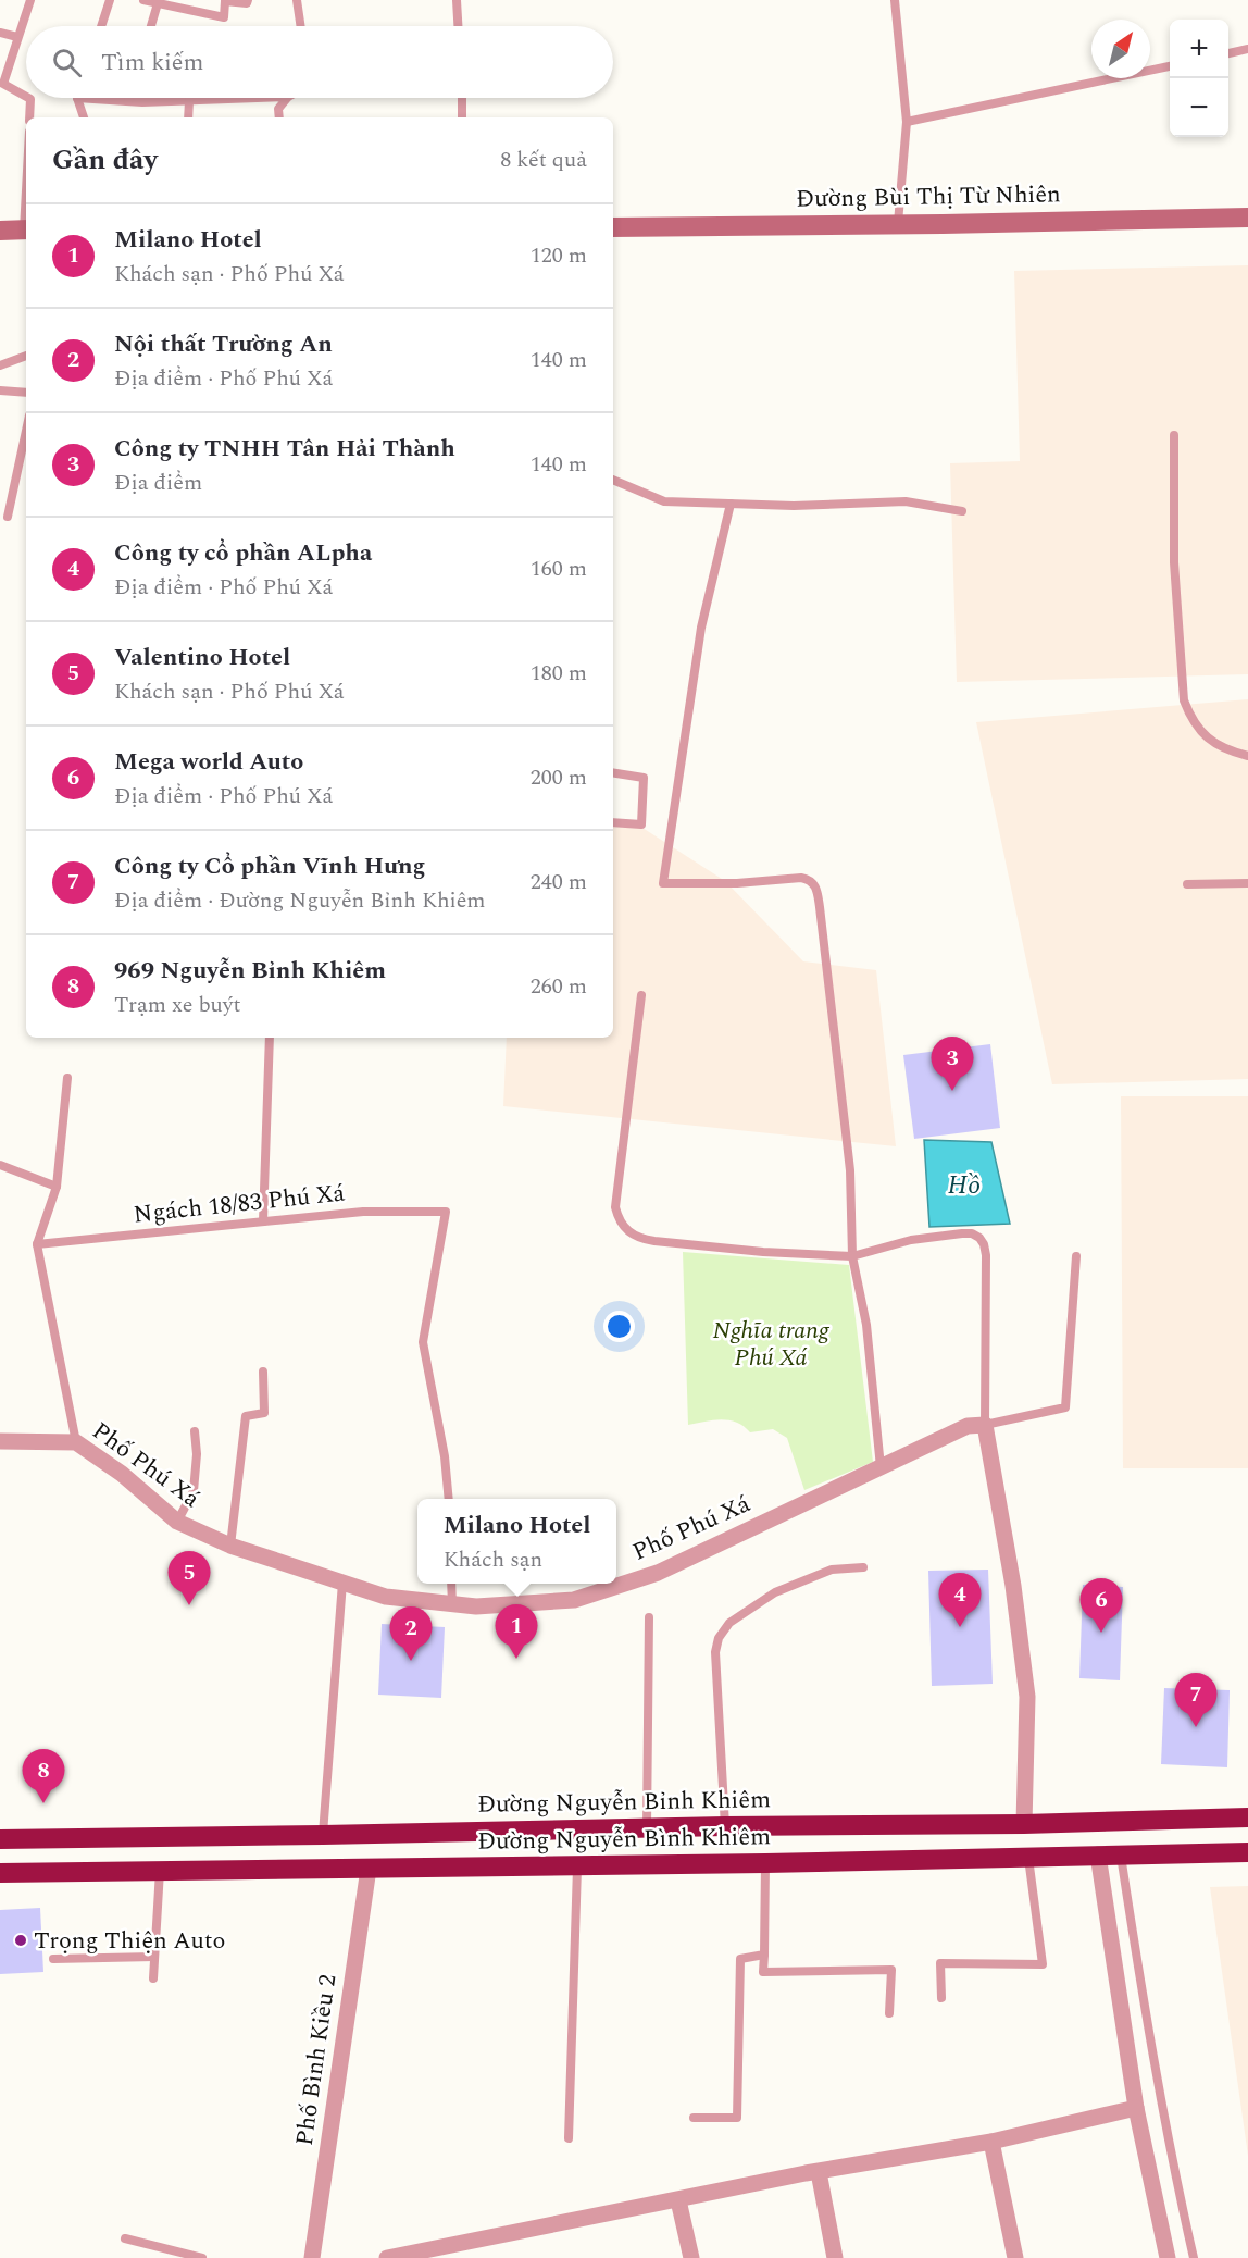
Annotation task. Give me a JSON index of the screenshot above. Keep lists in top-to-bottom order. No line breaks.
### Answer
{"streets":{"highway":["Đường Nguyễn Bỉnh Khiêm","Đường Nguyễn Bình Khiêm"],"street":["Đường Bùi Thị Từ Nhiên","Phố Phú Xá","Phố Bình Kiều 2"],"lane":["Ngách 18/83 Phú Xá"]},"crossings":[["Đường Nguyễn Bình Khiêm","Phố Bình Kiều 2"]],"water":["Hồ"],"parks":["Nghĩa trang Phú Xá"],"places":["Trọng Thiện Auto"],"north":"top right","page":{"map_buttons":["+","−"],"search":"Tìm kiếm","heading":["Gần đây","8 kết quả"],"list":[{"mark":"1","name":"Milano Hotel","note":"Khách sạn · Phố Phú Xá","value":"120 m"},{"mark":"2","name":"Nội thất Trường An","note":"Địa điểm · Phố Phú Xá","value":"140 m"},{"mark":"3","name":"Công ty TNHH Tân Hải Thành","note":"Địa điểm","value":"140 m"},{"mark":"4","name":"Công ty cổ phần ALpha","note":"Địa điểm · Phố Phú Xá","value":"160 m"},{"mark":"5","name":"Valentino Hotel","note":"Khách sạn · Phố Phú Xá","value":"180 m"},{"mark":"6","name":"Mega world Auto","note":"Địa điểm · Phố Phú Xá","value":"200 m"},{"mark":"7","name":"Công ty Cổ phần Vĩnh Hưng","note":"Địa điểm · Đường Nguyễn Bỉnh Khiêm","value":"240 m"},{"mark":"8","name":"969 Nguyễn Bỉnh Khiêm","note":"Trạm xe buýt","value":"260 m"}],"pins":["3","5","4","6","1","2","7","8"],"popup":["Milano Hotel","Khách sạn"]}}
